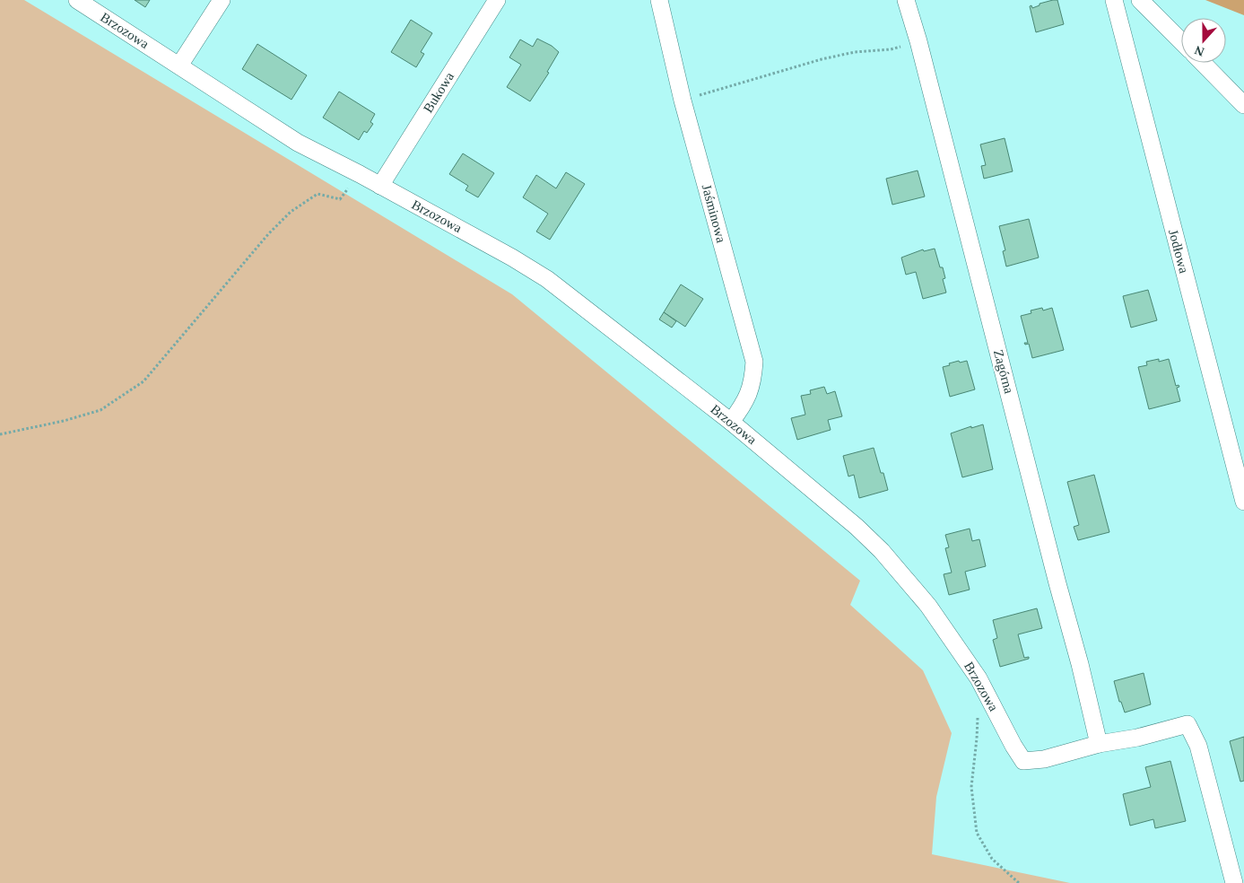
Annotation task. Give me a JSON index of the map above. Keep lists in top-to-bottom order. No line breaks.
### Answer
{"streets":{"street":["Brzozowa","Bukowa","Jaśminowa","Jodłowa","Zagórna"]},"crossings":[["Brzozowa","Bukowa"],["Brzozowa","Jaśminowa"],["Brzozowa","Zagórna"]],"north":"bottom"}
